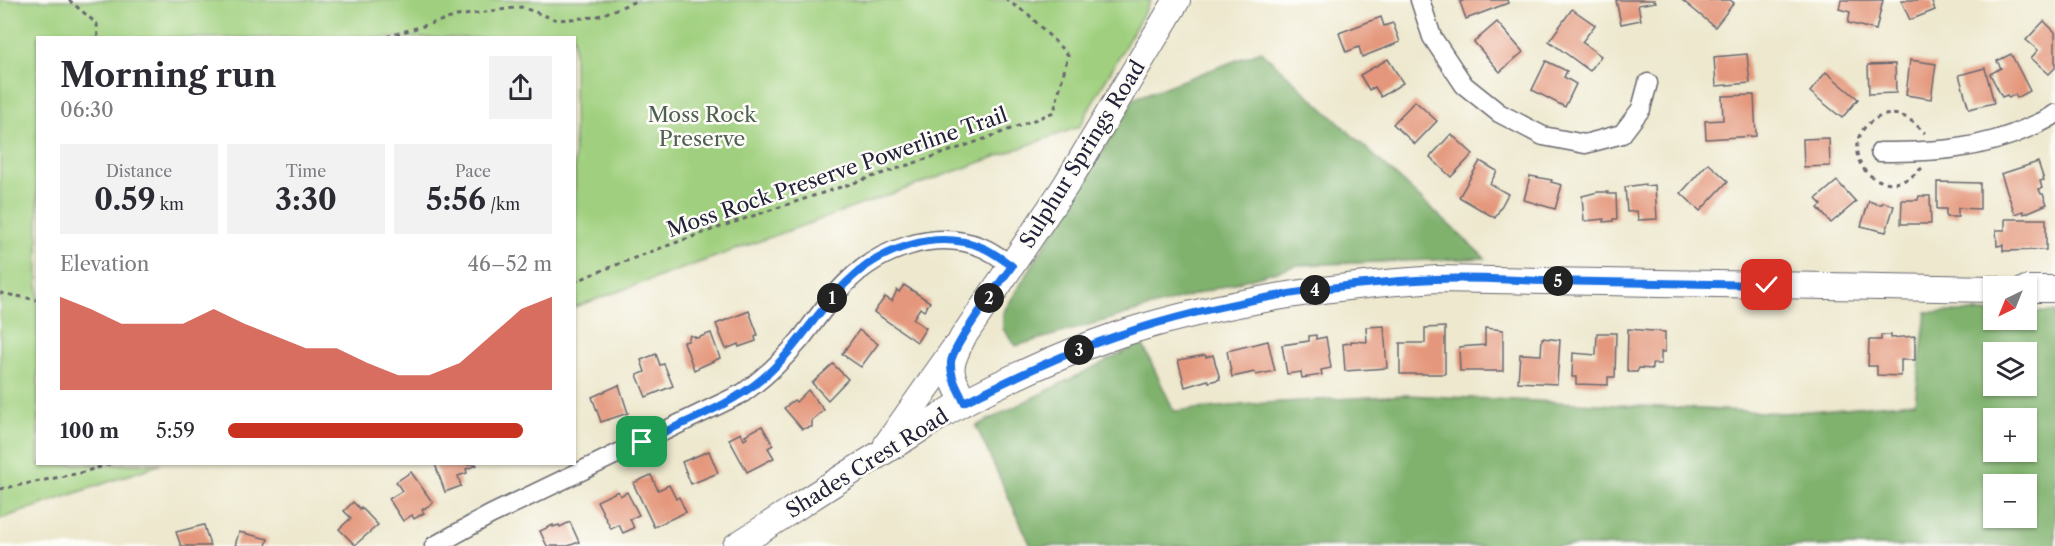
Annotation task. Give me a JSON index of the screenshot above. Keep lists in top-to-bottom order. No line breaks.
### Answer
{"streets":{"street":["Sulphur Springs Road","Shades Crest Road"],"path":["Moss Rock Preserve Powerline Trail"]},"crossings":[["Sulphur Springs Road","Shades Crest Road"]],"parks":["Moss Rock Preserve"],"north":"bottom left","page":{"heading":["Morning run","06:30"],"stats":[["Distance","0.59 km"],["Time","3:30"],["Pace","5:56 /km"]],"chart":["Elevation","46–52 m"],"pins":["5","4","1","2","3"],"map_buttons":["+","−"],"list":[{"name":"100 m","note":"5:59"}]}}
